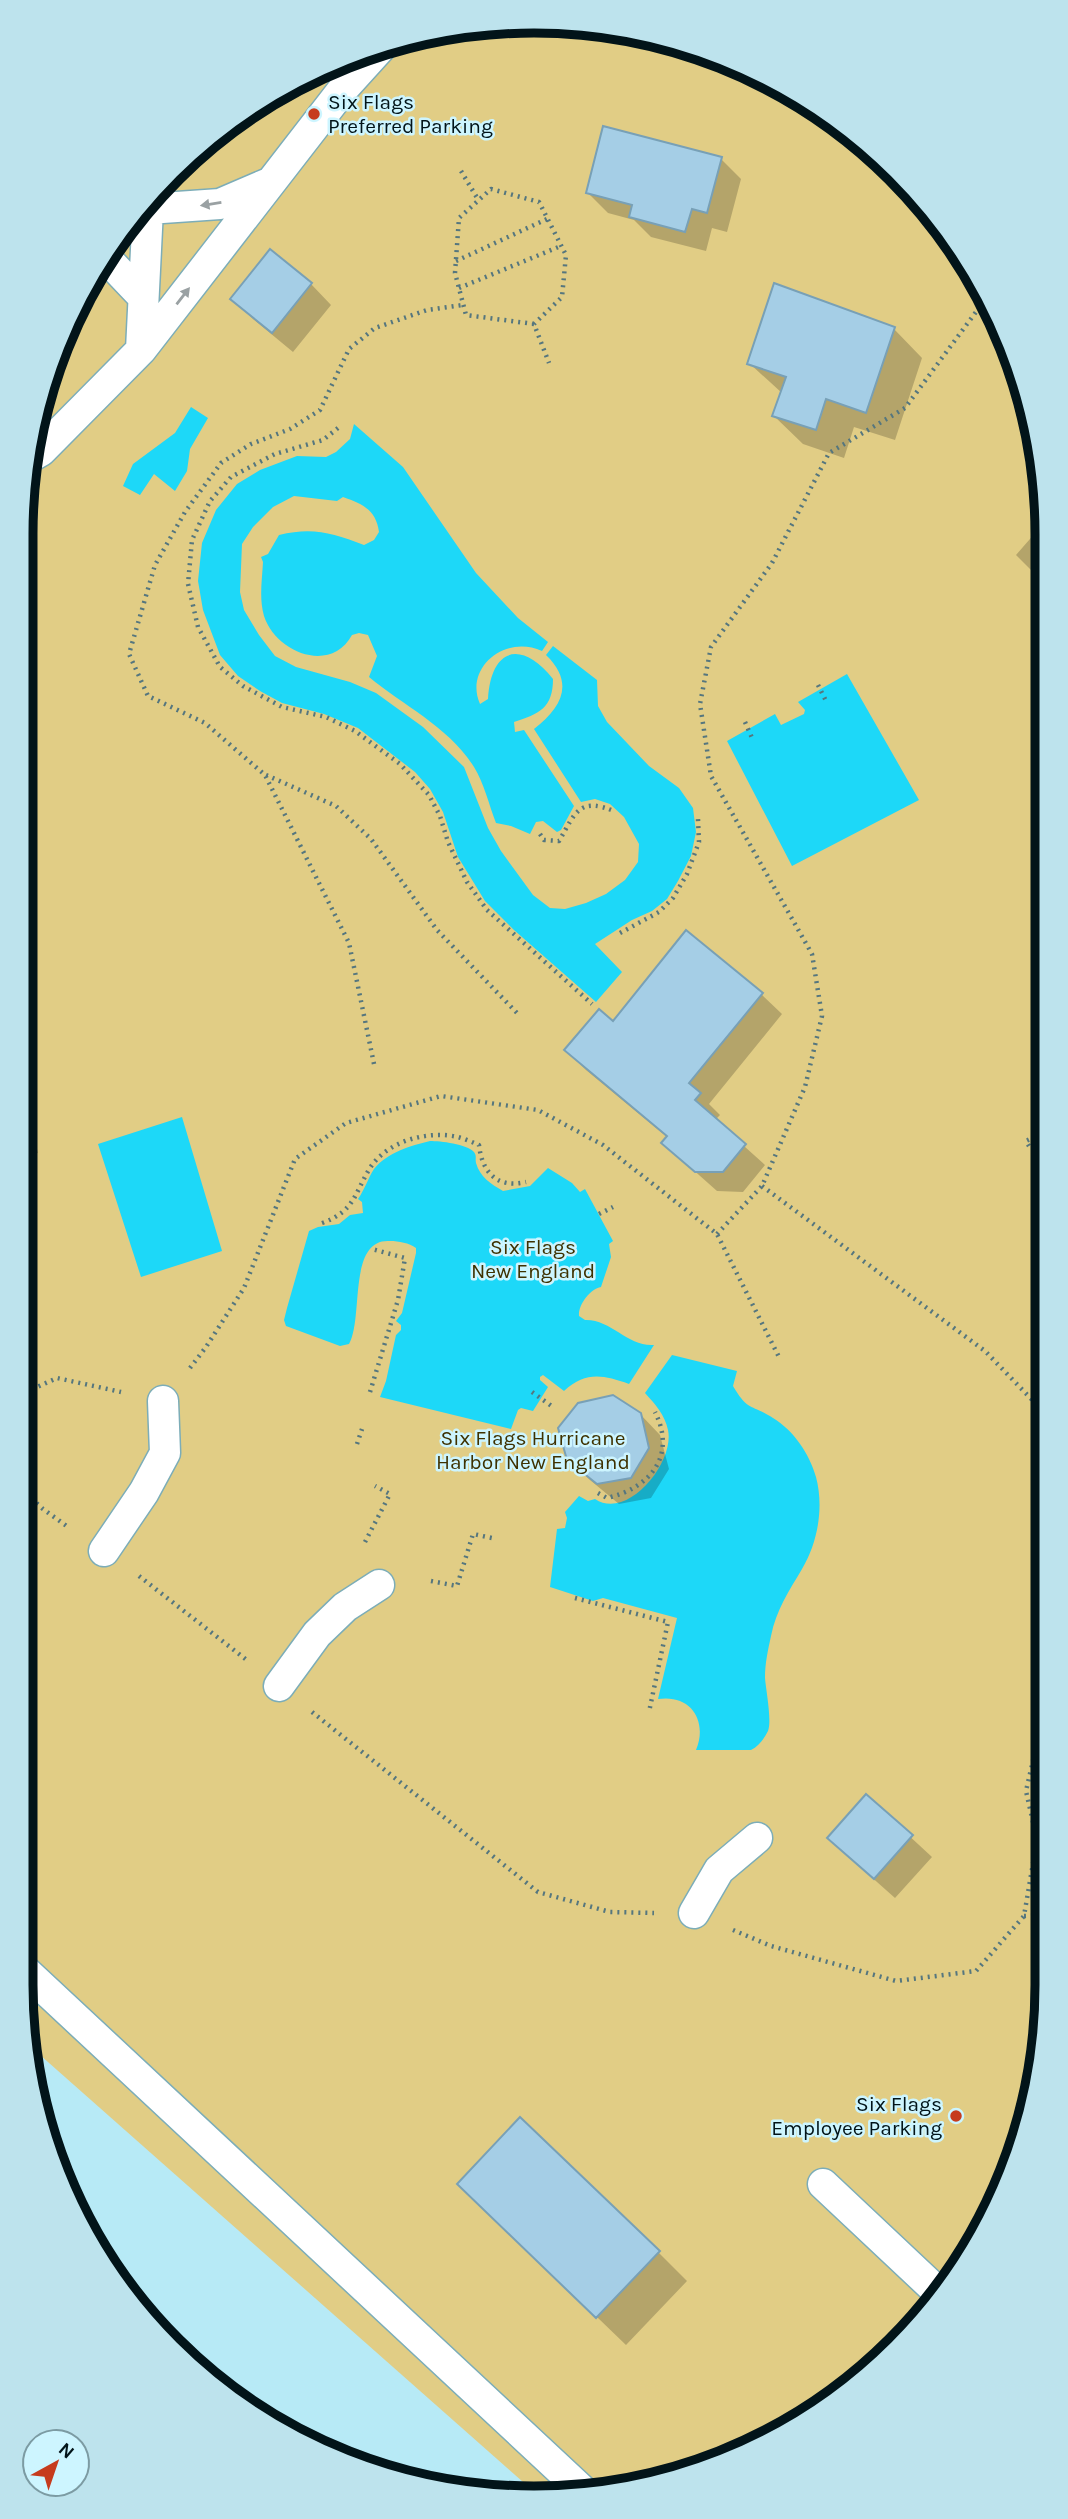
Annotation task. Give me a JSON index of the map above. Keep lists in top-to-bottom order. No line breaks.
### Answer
{"parks":["Six Flags New England","Six Flags Hurricane Harbor New England"],"places":["Six Flags Preferred Parking","Six Flags Employee Parking"],"north":"top right"}
